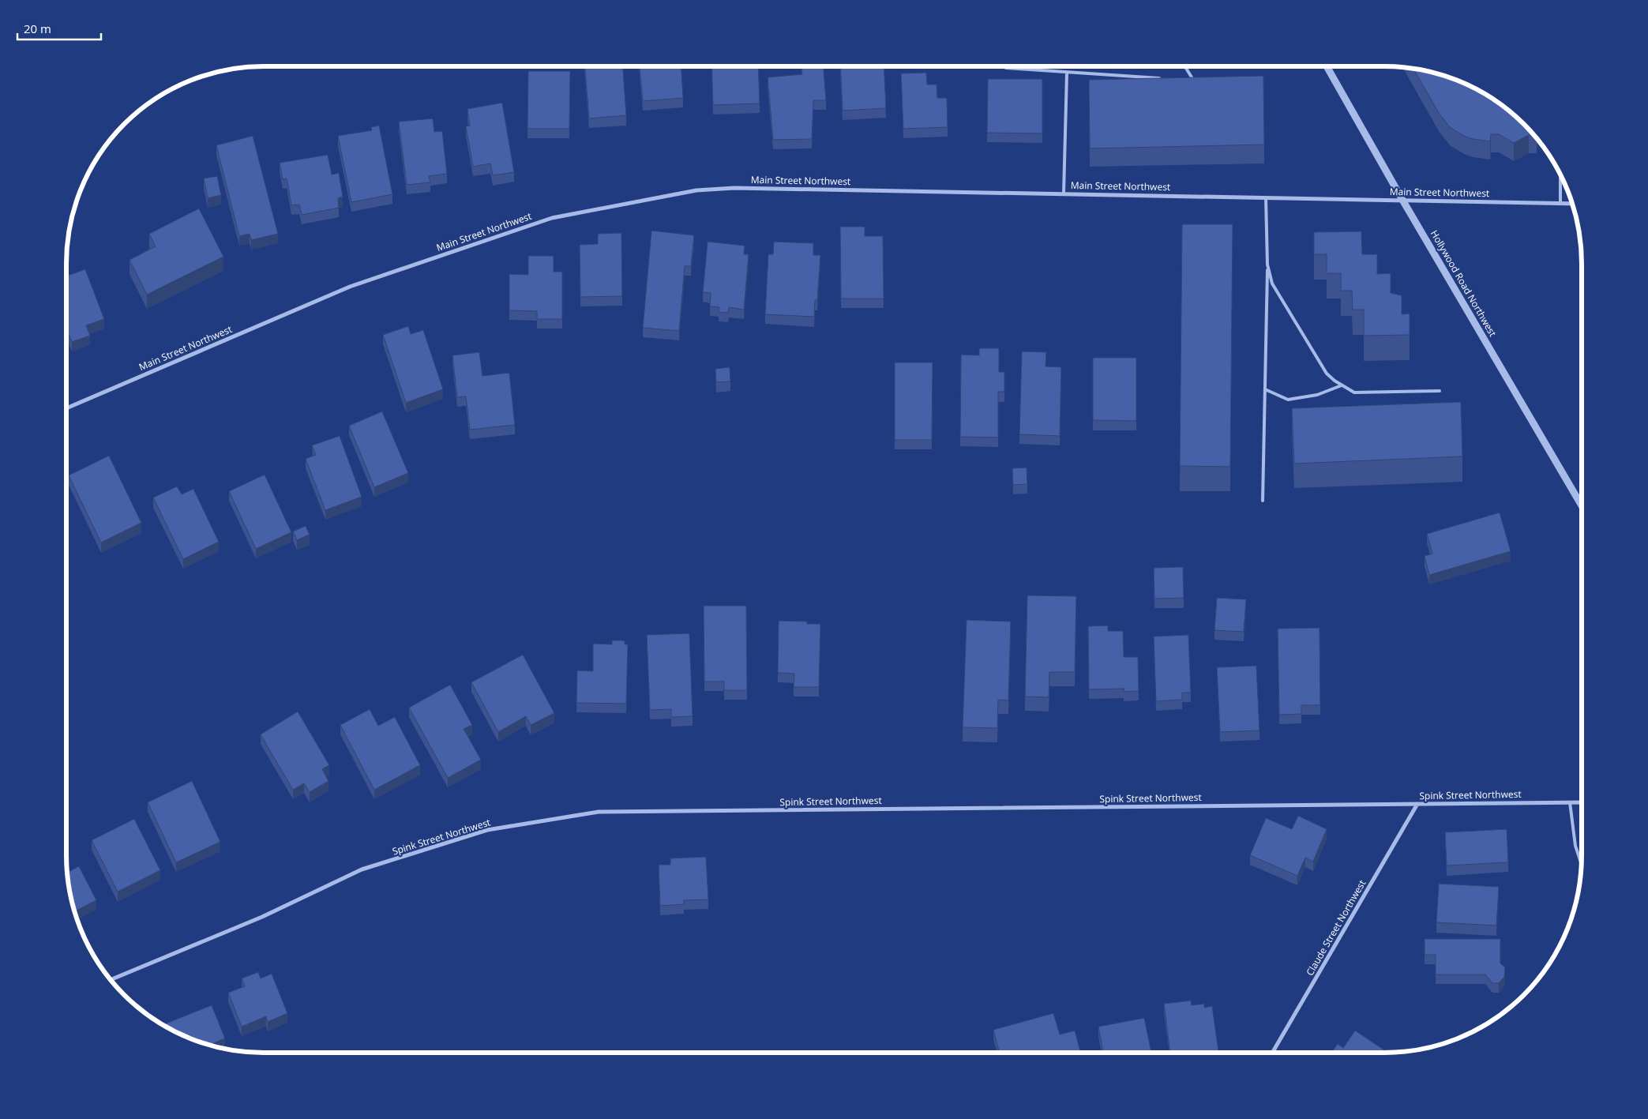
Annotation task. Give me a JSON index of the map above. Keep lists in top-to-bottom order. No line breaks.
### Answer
{"streets":{"street":["Main Street Northwest","Hollywood Road Northwest","Spink Street Northwest","Claude Street Northwest"]},"crossings":[["Main Street Northwest","Hollywood Road Northwest"],["Spink Street Northwest","Claude Street Northwest"]],"scale_bar":"20 m"}
